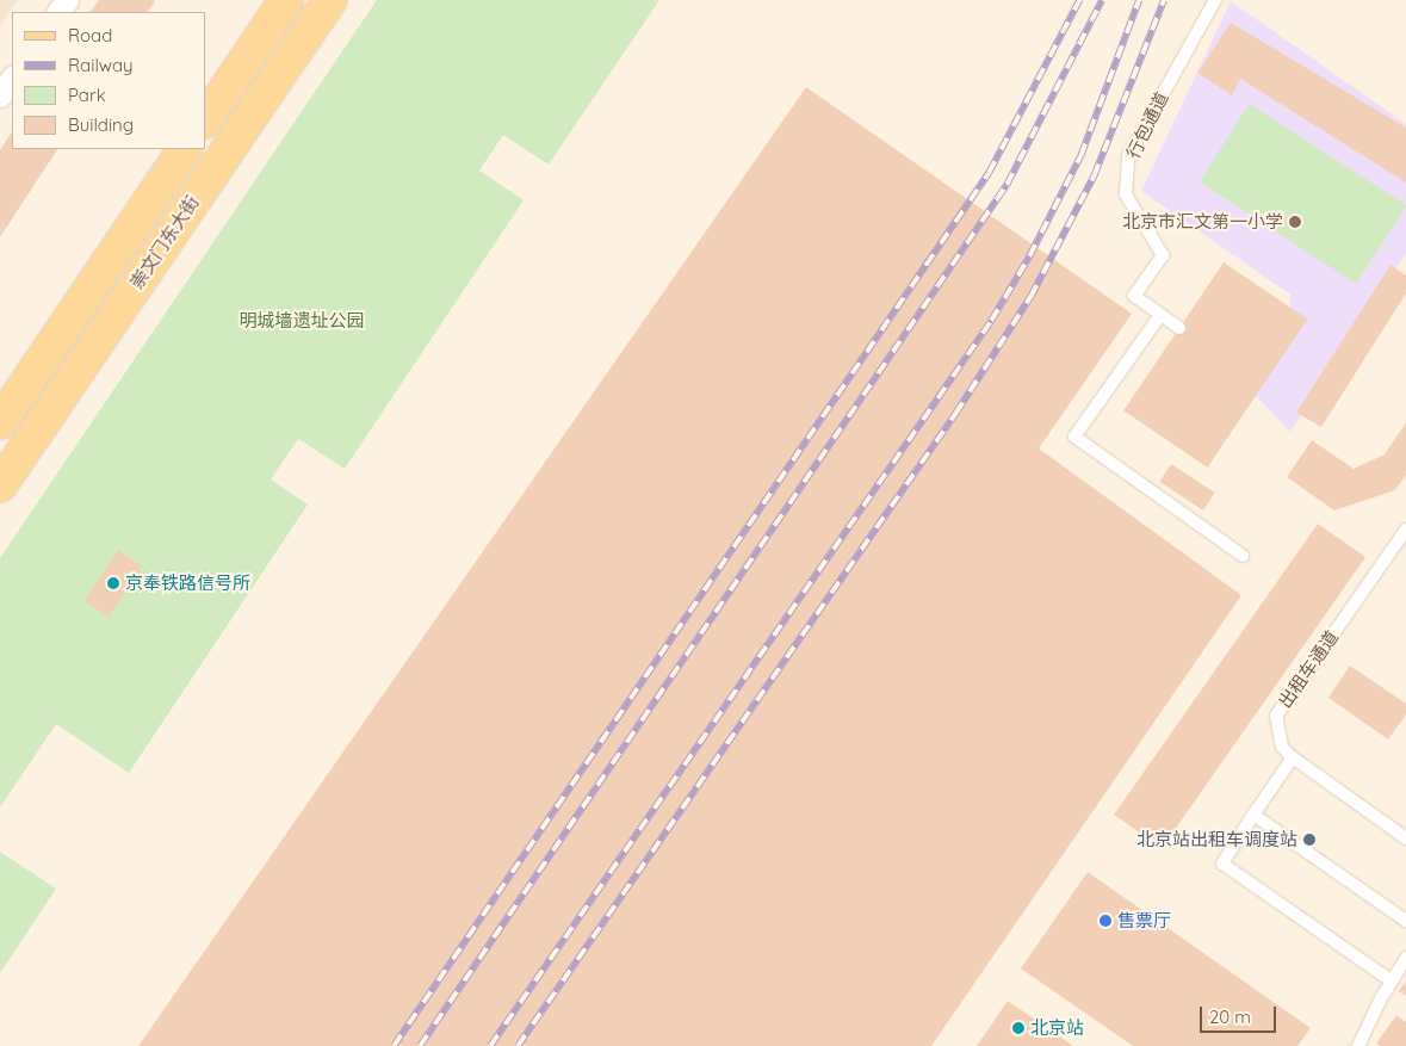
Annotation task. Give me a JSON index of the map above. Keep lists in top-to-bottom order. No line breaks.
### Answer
{"streets":{"main road":["崇文门东大街"],"lane":["行包通道","出租车通道"]},"parks":["明城墙遗址公园"],"places":["北京市汇文第一小学","京奉铁路信号所","北京站出租车调度站","售票厅","北京站"],"legend":["Road","Railway","Park","Building"],"scale_bar":"20 m"}
